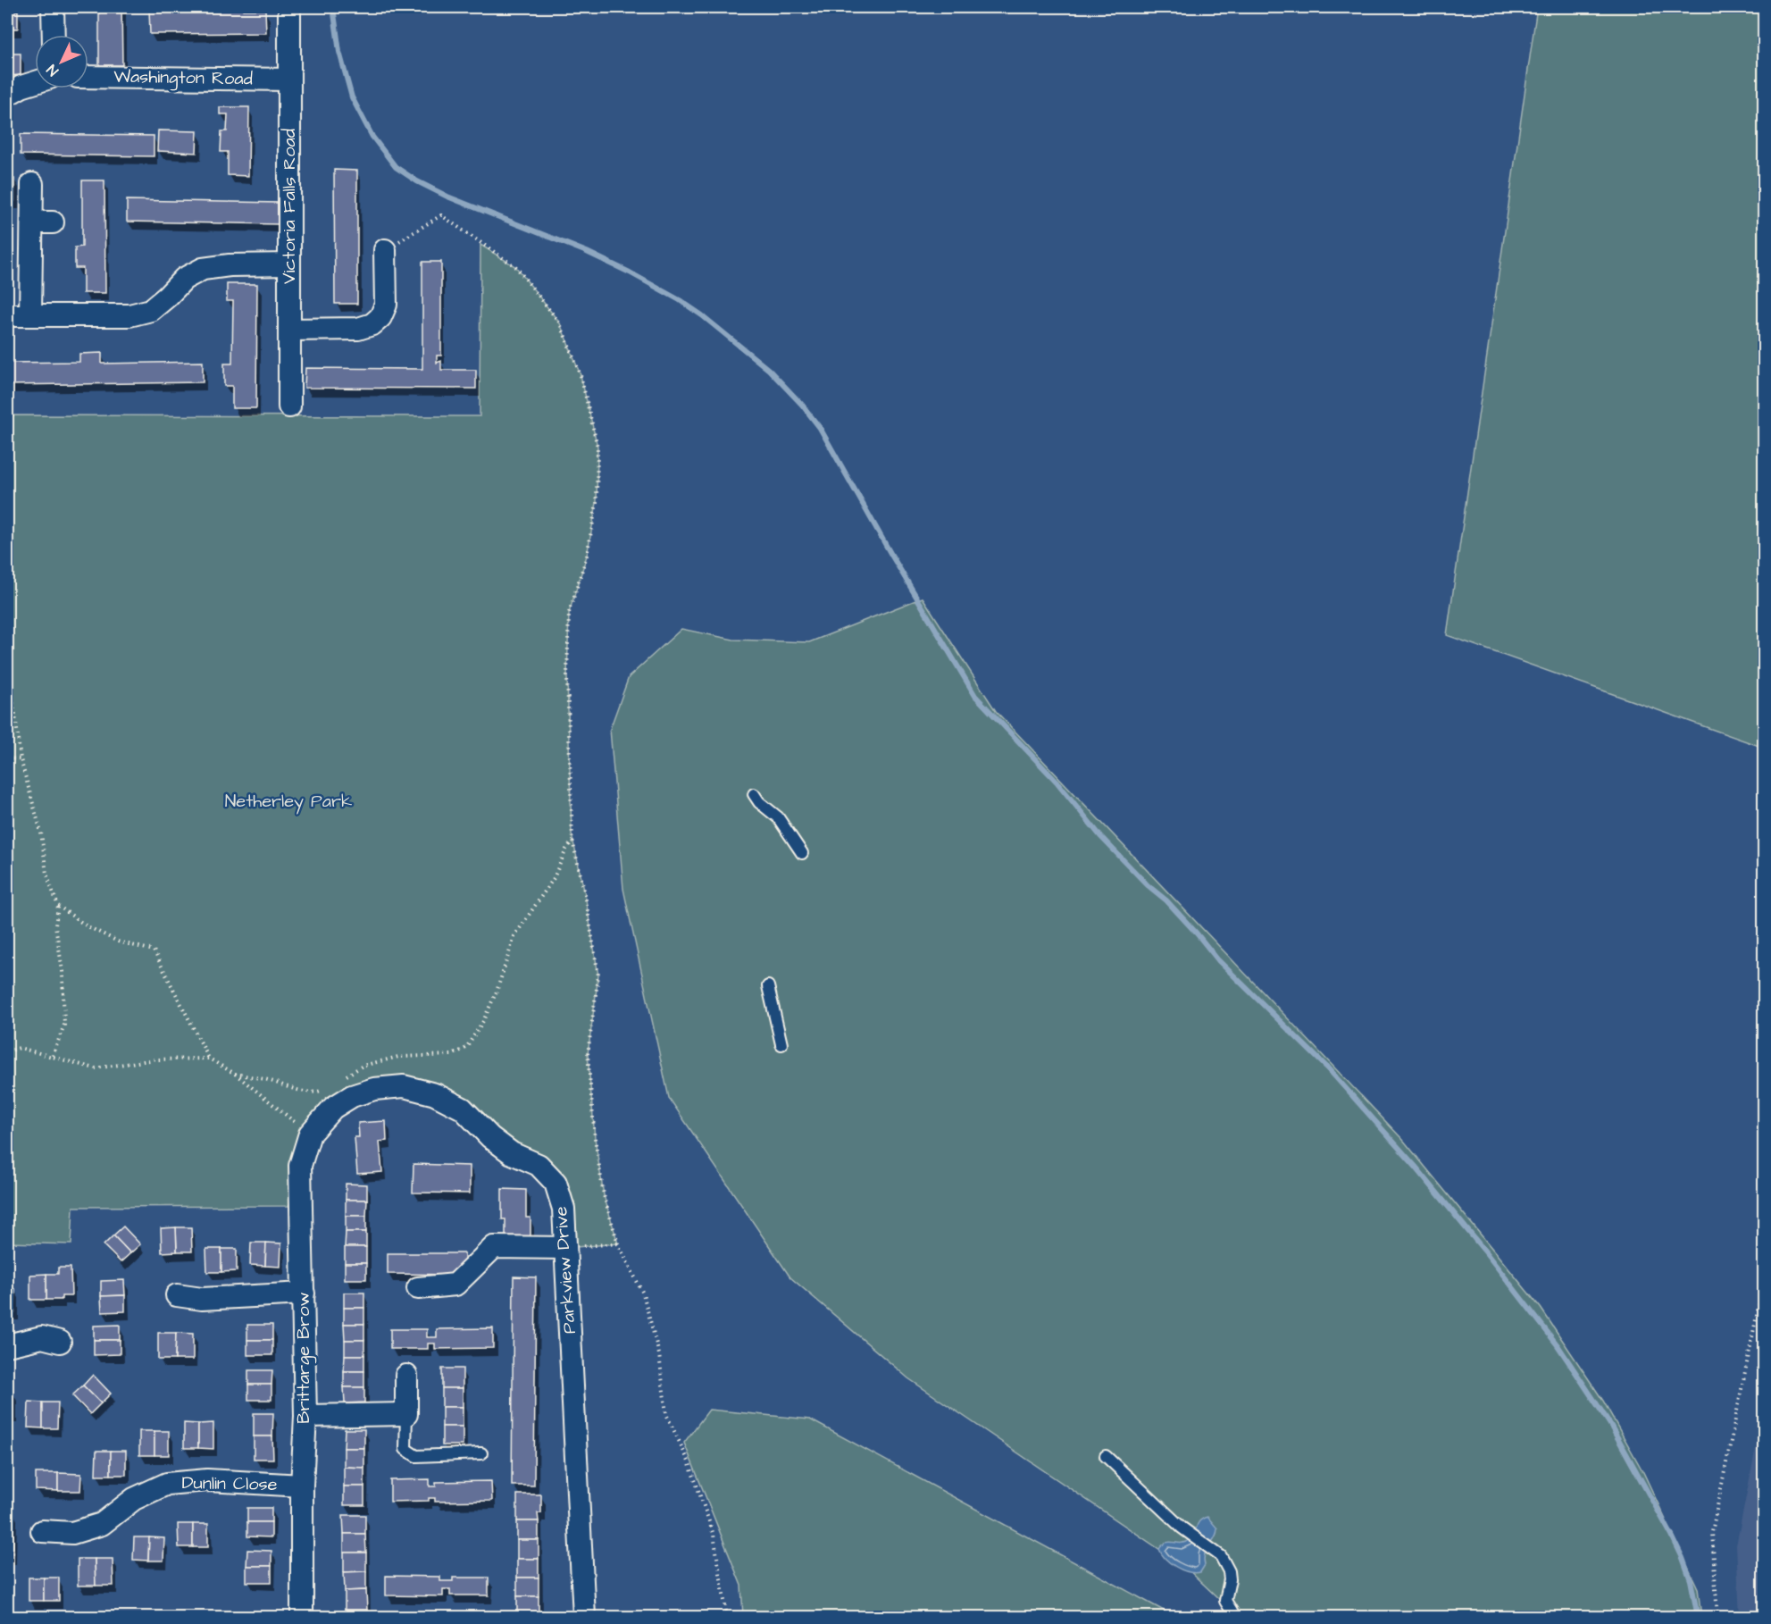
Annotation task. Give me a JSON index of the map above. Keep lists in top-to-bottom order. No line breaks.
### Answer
{"streets":{"street":["Washington Road","Victoria Falls Road","Parkview Drive","Brittarge Brow","Dunlin Close"]},"crossings":[["Washington Road","Victoria Falls Road"],["Parkview Drive","Brittarge Brow"],["Brittarge Brow","Dunlin Close"]],"parks":["Netherley Park"],"north":"bottom left"}
